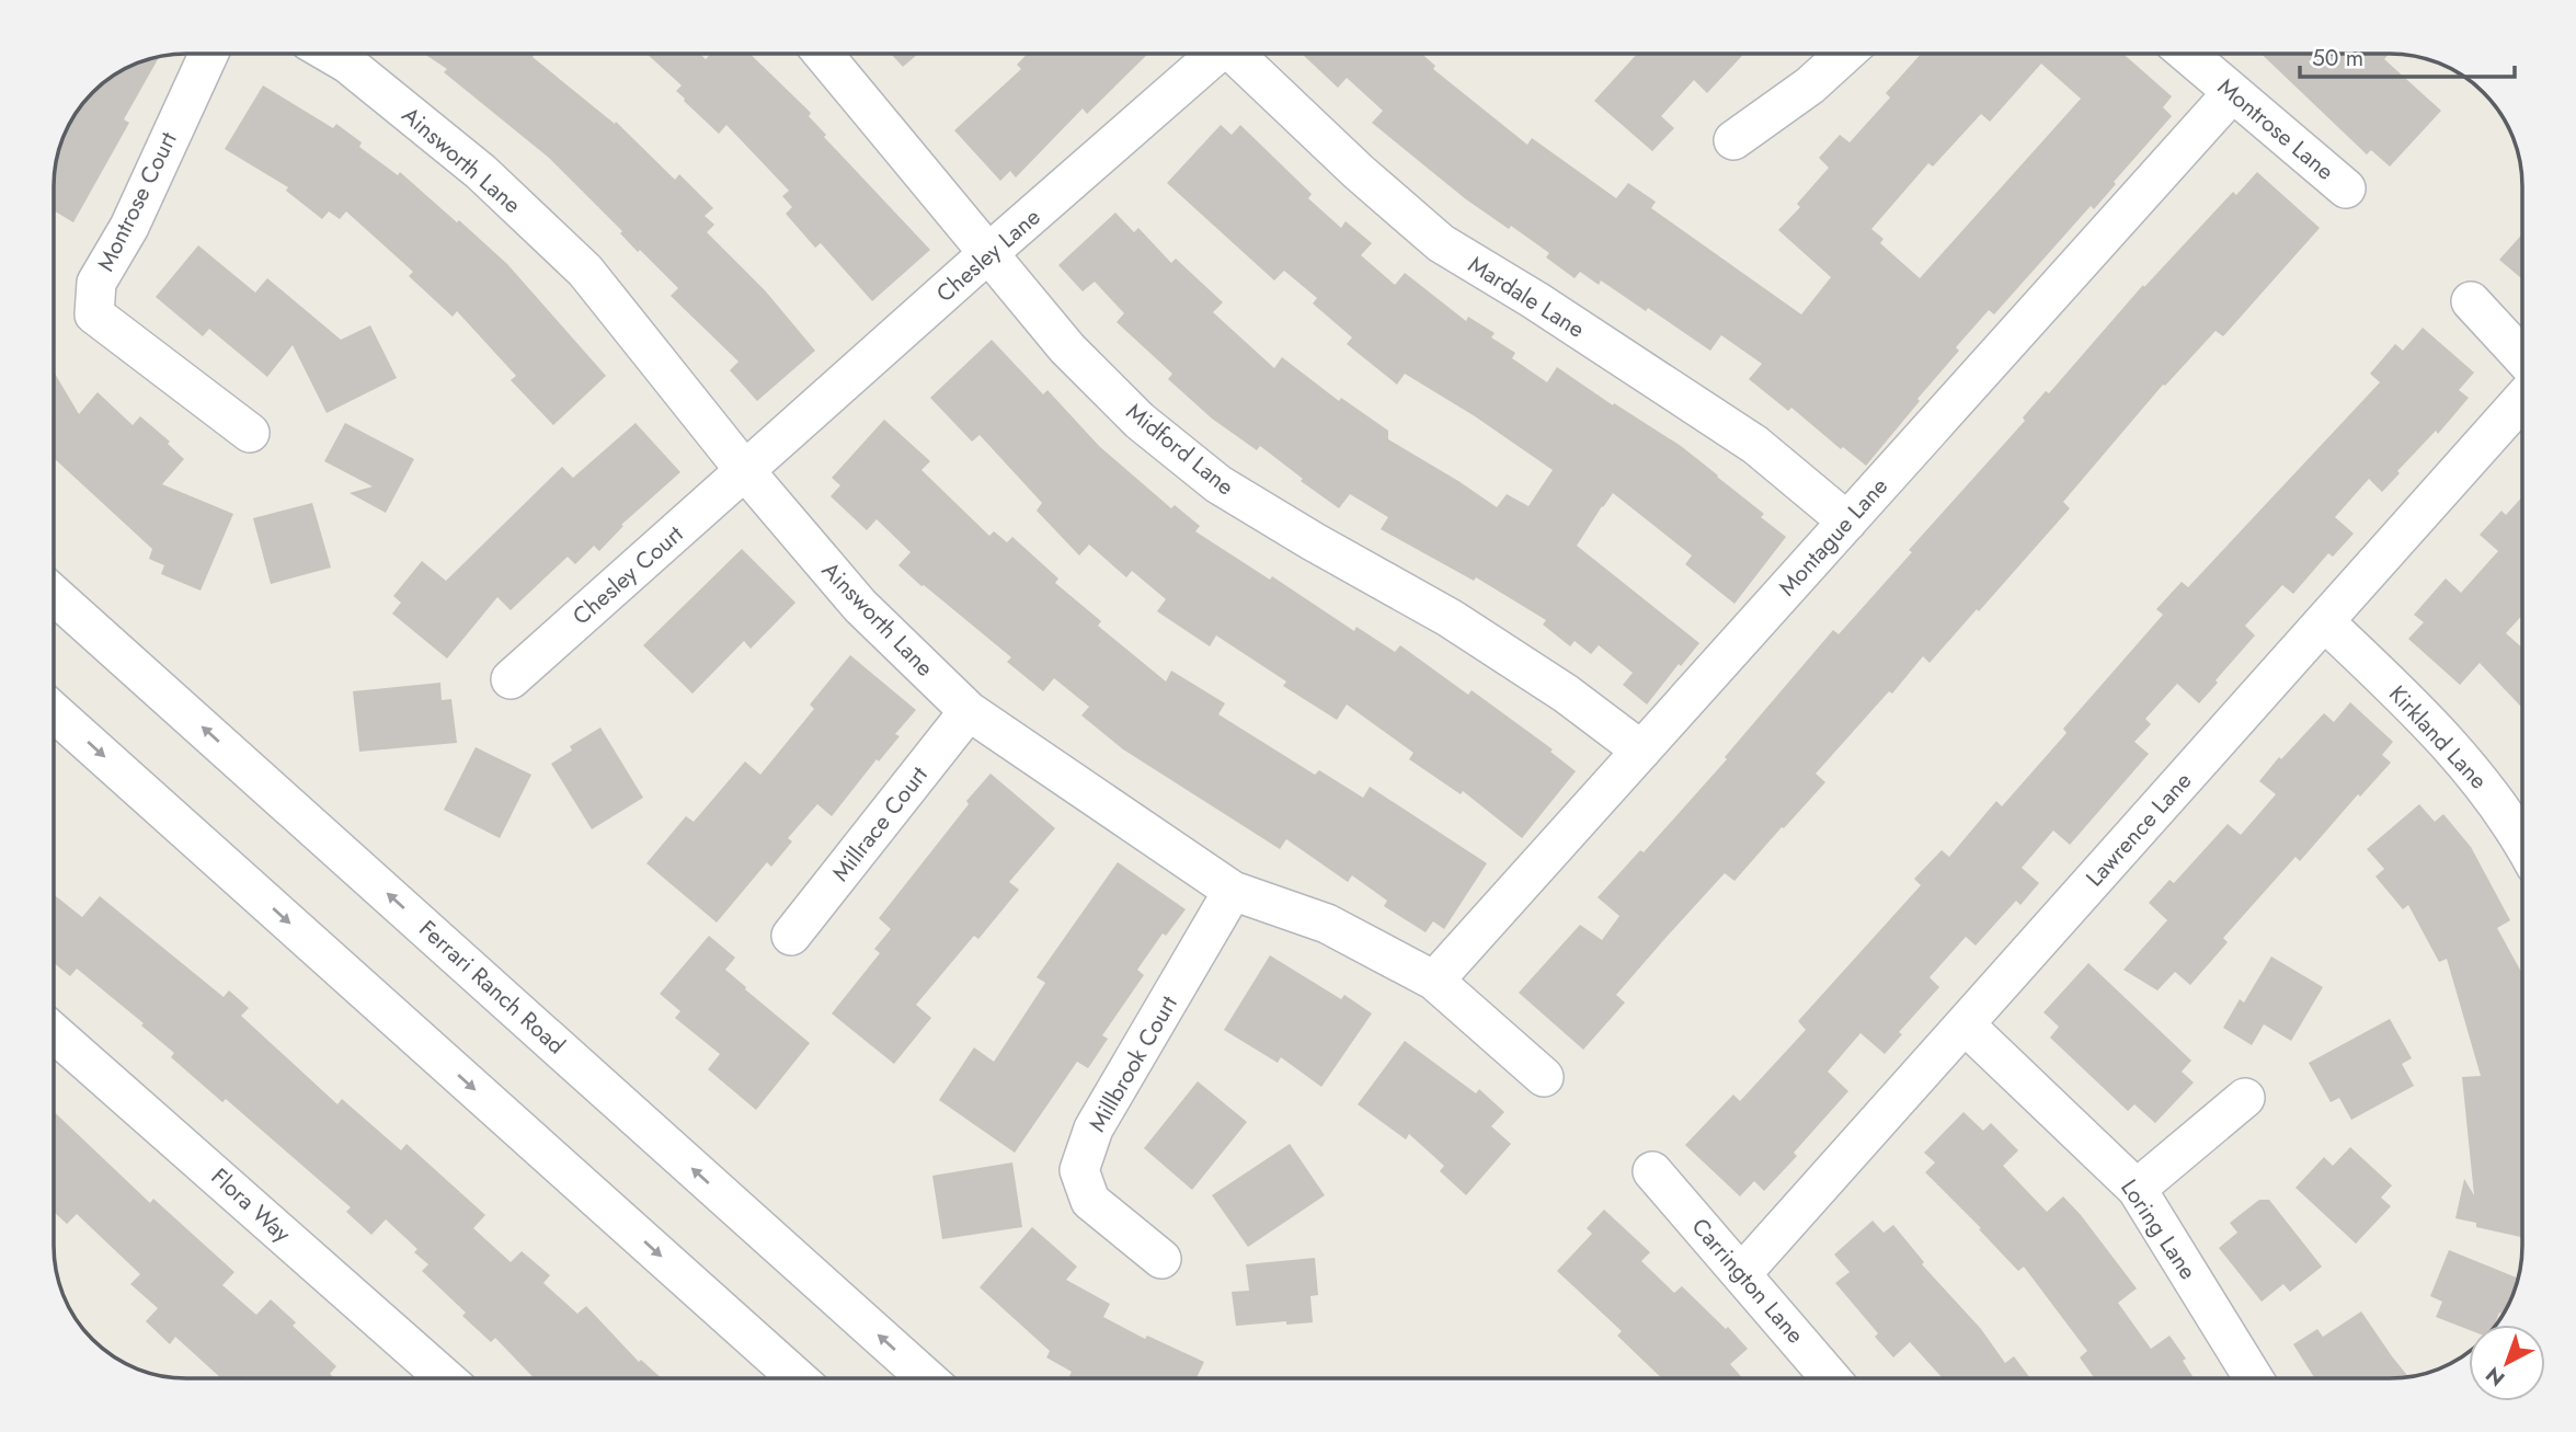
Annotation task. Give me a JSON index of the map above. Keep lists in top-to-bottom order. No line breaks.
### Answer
{"streets":{"street":["Montrose Lane","Ainsworth Lane","Montrose Court","Chesley Lane","Mardale Lane","Midford Lane","Montague Lane","Chesley Court","Kirkland Lane","Millrace Court","Lawrence Lane","Ferrari Ranch Road","Millbrook Court","Flora Way","Loring Lane","Carrington Lane"]},"crossings":[["Montrose Lane","Montague Lane"],["Ainsworth Lane","Chesley Lane"],["Ainsworth Lane","Montague Lane"],["Ainsworth Lane","Chesley Court"],["Ainsworth Lane","Millrace Court"],["Ainsworth Lane","Millbrook Court"],["Chesley Lane","Midford Lane"],["Chesley Lane","Chesley Court"],["Mardale Lane","Montague Lane"],["Midford Lane","Montague Lane"],["Kirkland Lane","Lawrence Lane"],["Lawrence Lane","Loring Lane"],["Lawrence Lane","Carrington Lane"]],"scale_bar":"50 m","north":"bottom left"}
